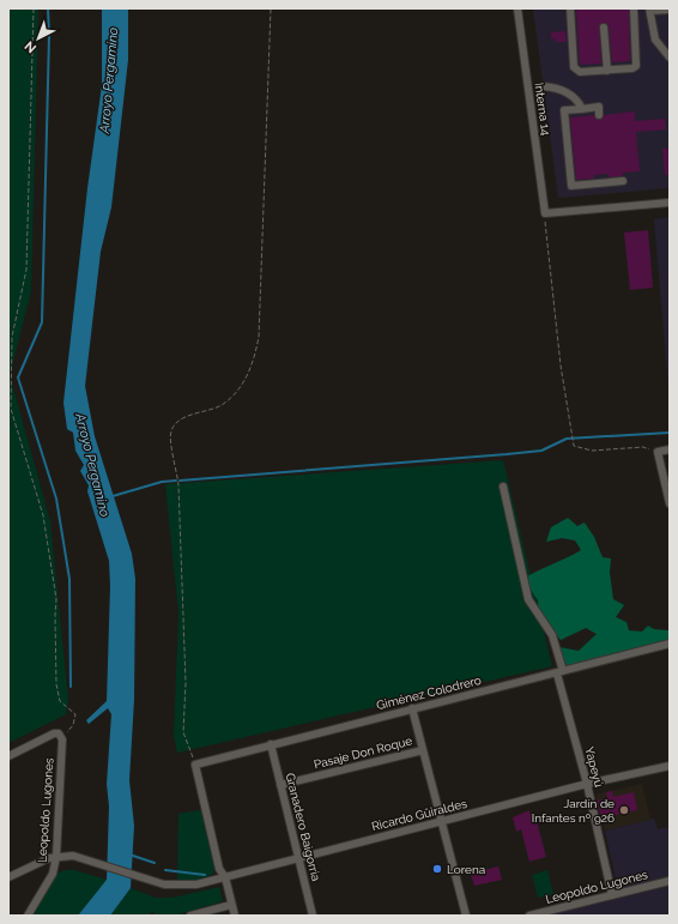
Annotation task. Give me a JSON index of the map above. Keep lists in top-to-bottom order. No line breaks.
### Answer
{"streets":{"street":["Interna 14","Giménez Colodrero","Pasaje Don Roque","Yapeyú","Leopoldo Lugones","Ricardo Güiraldes","Granadero Baigorria"]},"crossings":[["Giménez Colodrero","Yapeyú"],["Giménez Colodrero","Granadero Baigorria"],["Pasaje Don Roque","Granadero Baigorria"],["Yapeyú","Leopoldo Lugones"],["Yapeyú","Ricardo Güiraldes"],["Leopoldo Lugones","Ricardo Güiraldes"],["Ricardo Güiraldes","Granadero Baigorria"]],"water":["Arroyo Pergamino"],"places":["Jardín de Infantes nº 926","Lorena"],"north":"bottom left"}
